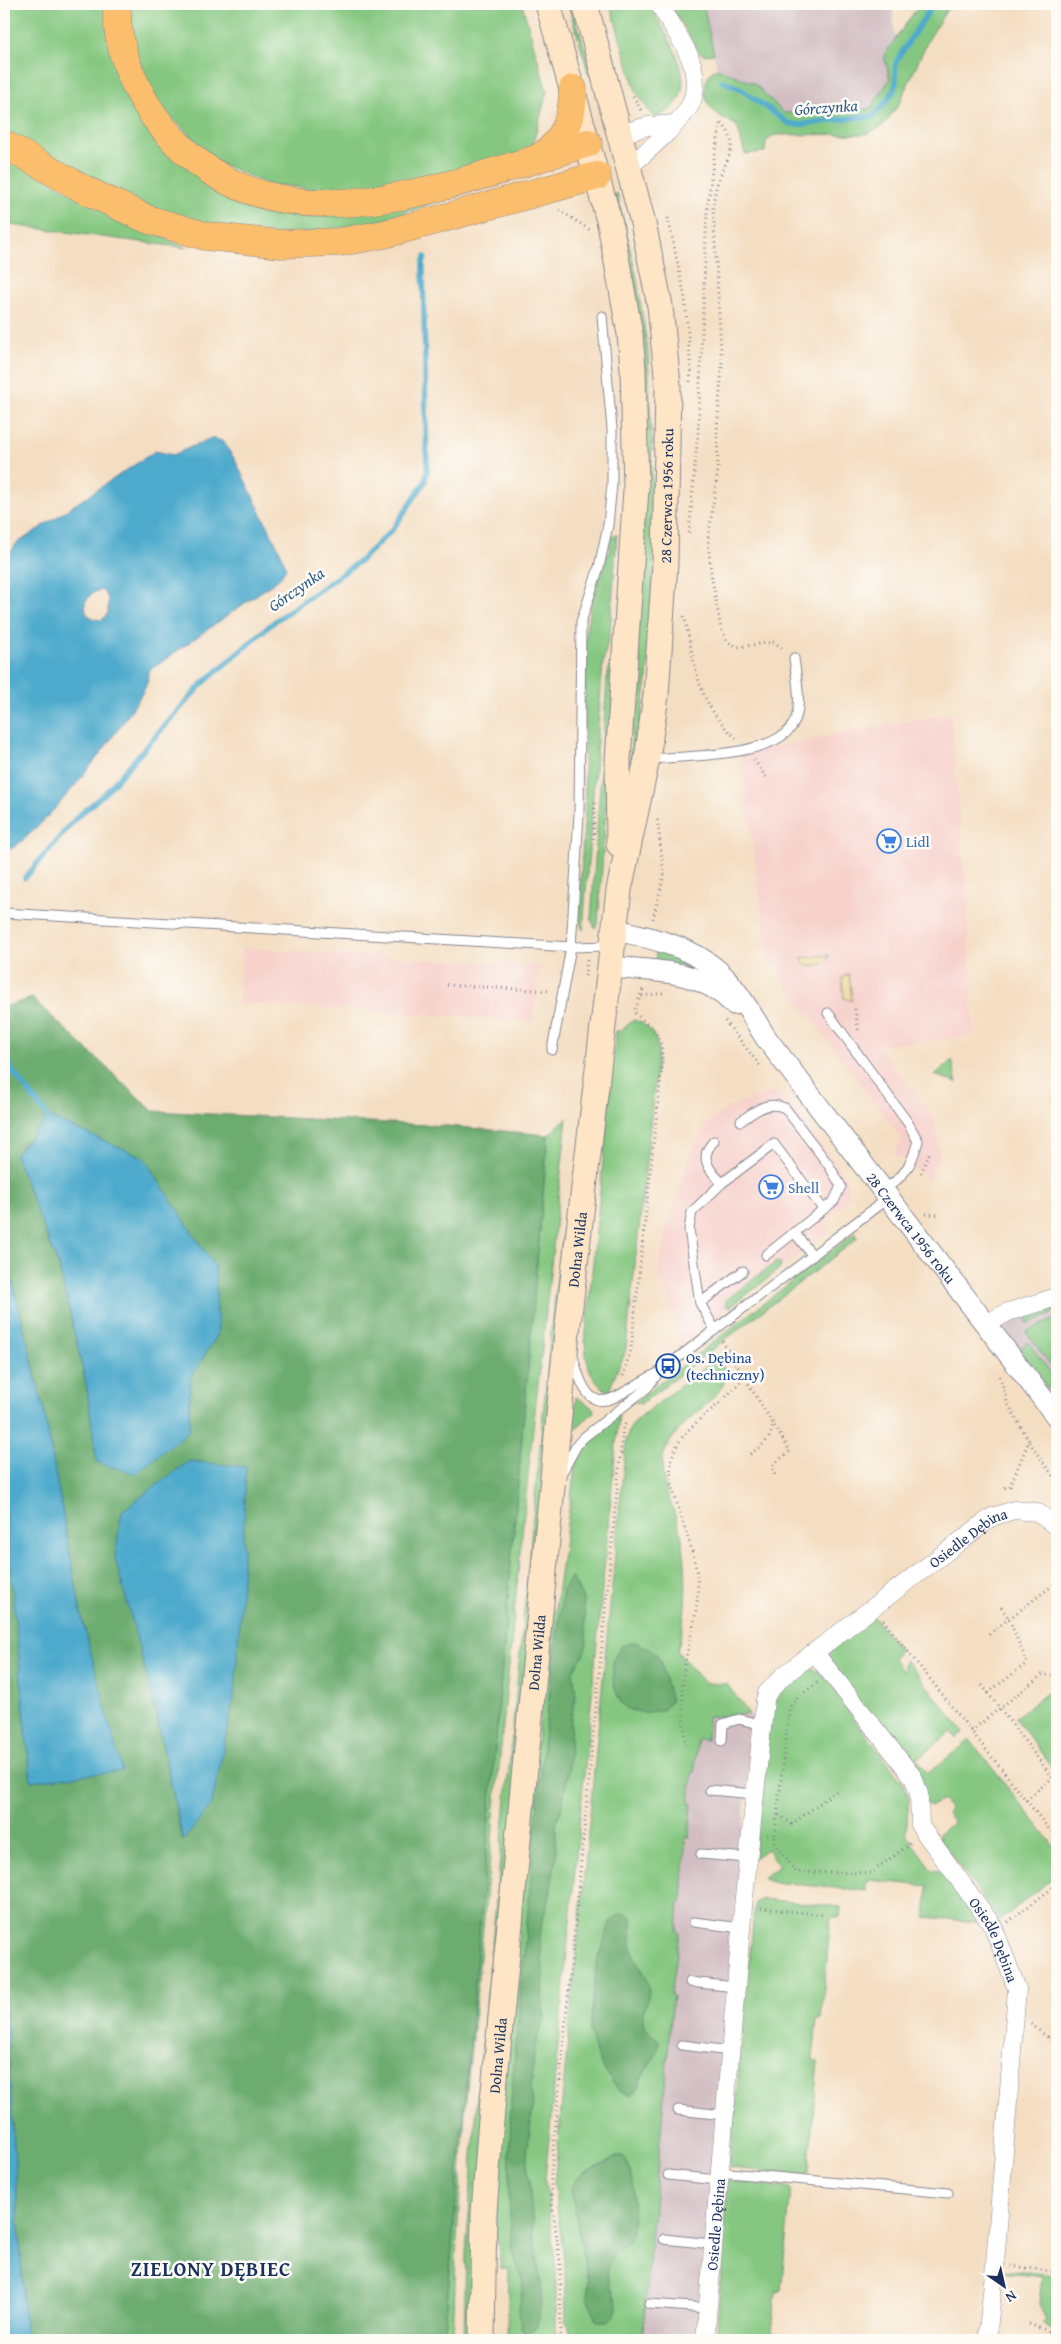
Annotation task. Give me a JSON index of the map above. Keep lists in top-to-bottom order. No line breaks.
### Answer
{"streets":{"main road":["28 Czerwca 1956 roku","Dolna Wilda"],"street":["Osiedle Dębina"]},"crossings":[["28 Czerwca 1956 roku","Dolna Wilda"]],"districts":["ZIELONY DĘBIEC"],"water":["Górczynka"],"places":{"supermarket":["Lidl","Shell"],"bus stop":["Os. Dębina (techniczny)"]},"north":"bottom right"}
